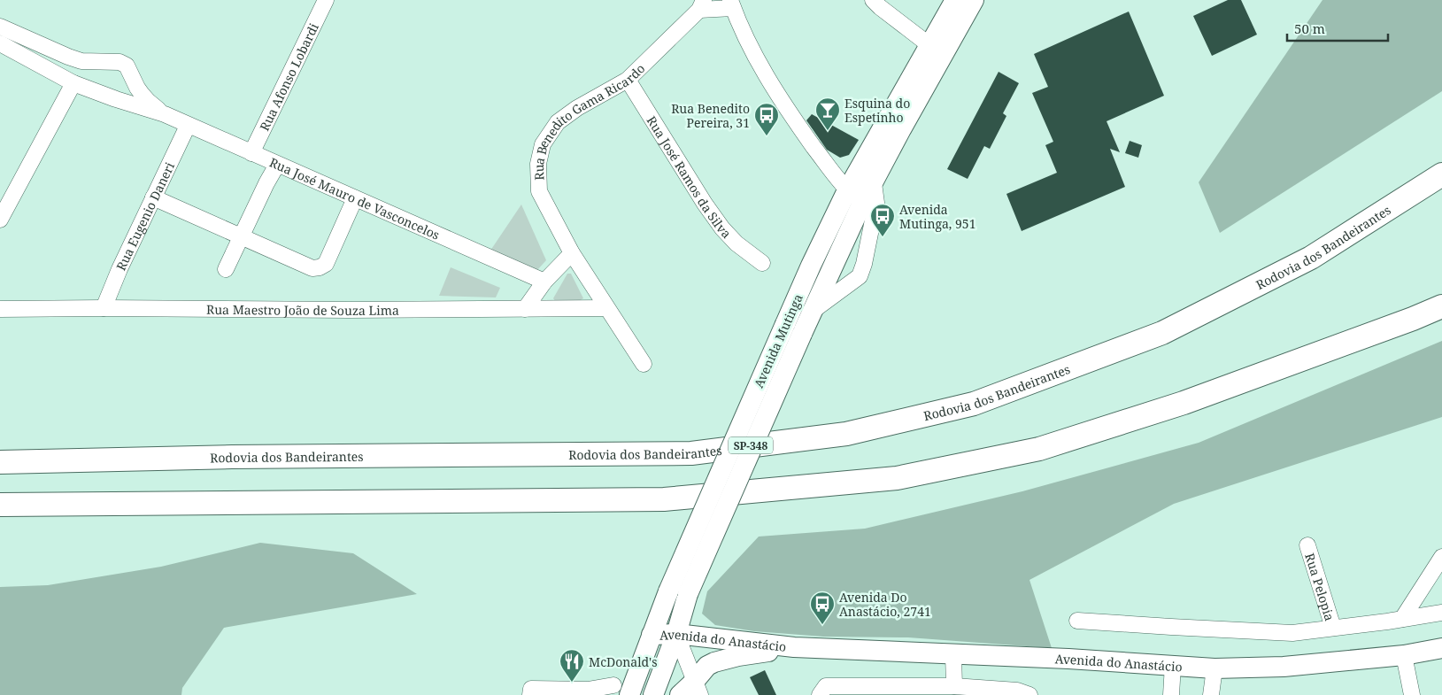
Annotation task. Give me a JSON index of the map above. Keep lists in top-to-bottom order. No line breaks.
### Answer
{"streets":{"highway":["Rodovia dos Bandeirantes","SP-348"],"main road":["Avenida Mutinga","Avenida do Anastácio"],"street":["Rua Afonso Lobardi","Rua Benedito Gama Ricardo","Rua José Ramos da Silva","Rua José Mauro de Vasconcelos","Rua Eugenio Daneri","Rua Maestro João de Souza Lima","Rua Pelopia"]},"crossings":[["Rua Afonso Lobardi","Rua José Mauro de Vasconcelos"],["Rua Benedito Gama Ricardo","Rua José Ramos da Silva"],["Rua Benedito Gama Ricardo","Rua Maestro João de Souza Lima"],["Rua José Mauro de Vasconcelos","Rua Eugenio Daneri"],["Rua Eugenio Daneri","Rua Maestro João de Souza Lima"],["Avenida Mutinga","Avenida do Anastácio"]],"places":{"bar":["Esquina do Espetinho"],"bus stop":["Rua Benedito Pereira, 31","Avenida Mutinga, 951","Avenida Do Anastácio, 2741"],"restaurant":["McDonald's"]},"scale_bar":"50 m"}
